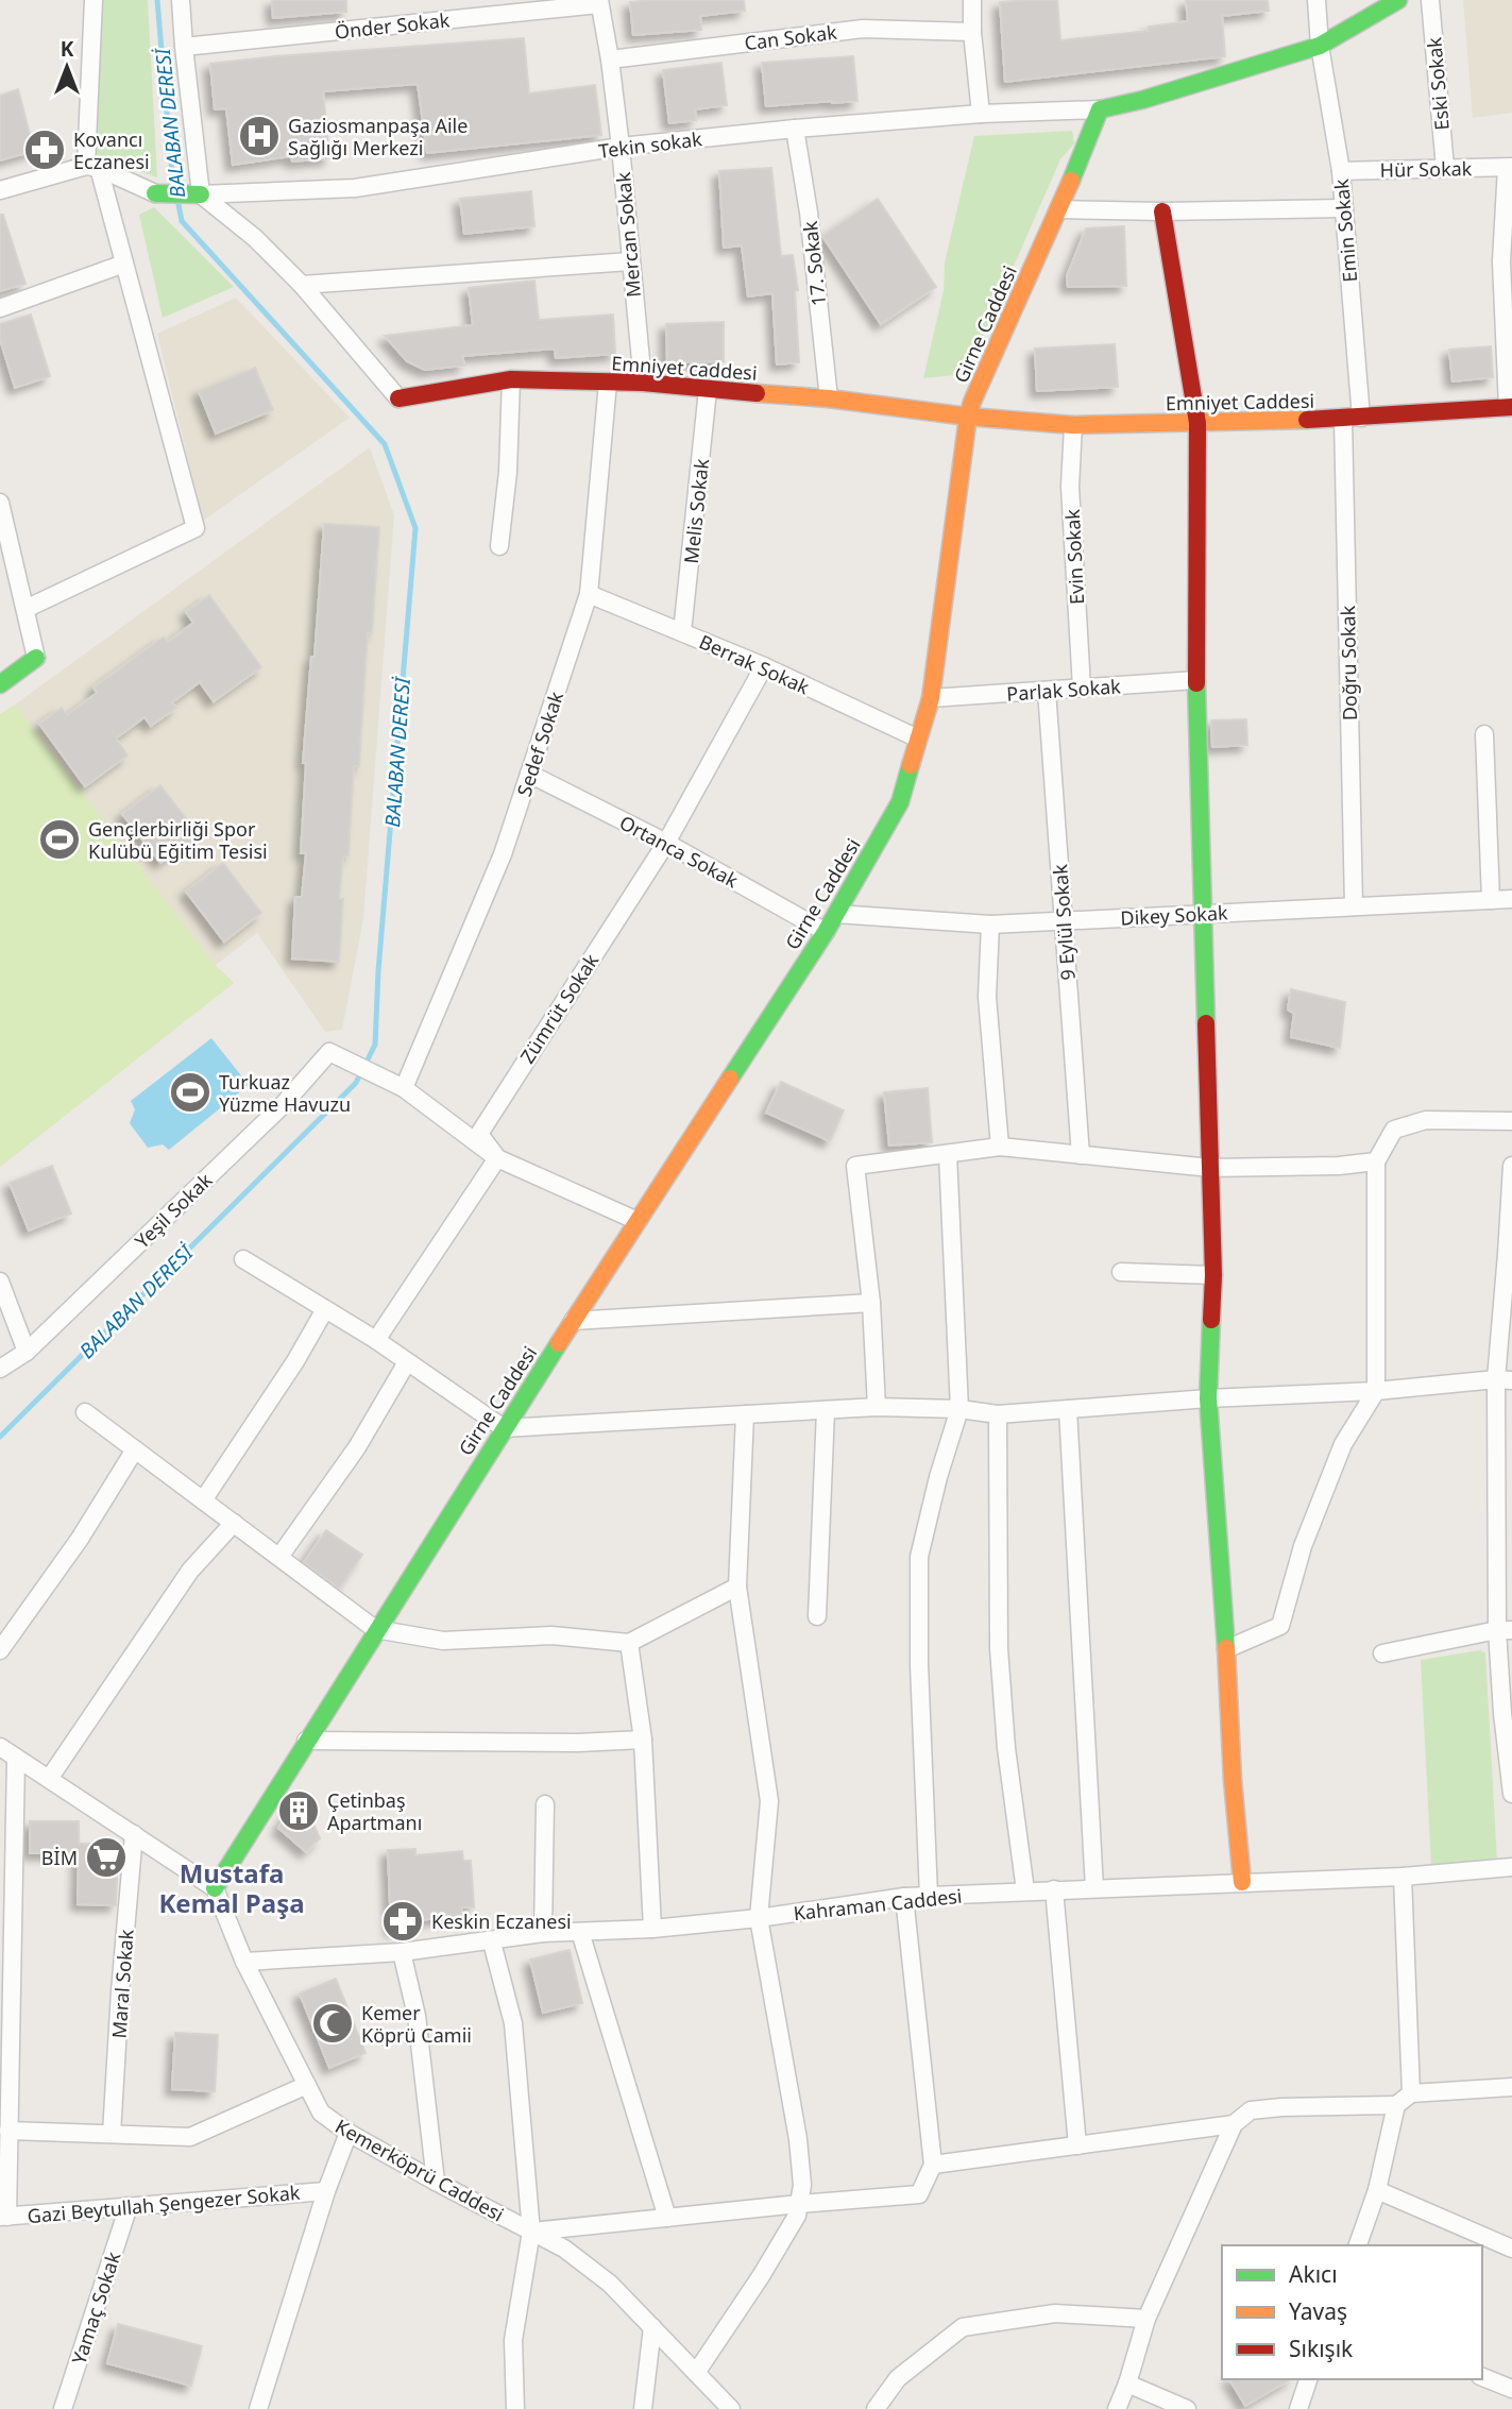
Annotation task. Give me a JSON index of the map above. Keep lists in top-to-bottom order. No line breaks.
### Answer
{"streets":{"street":["Önder Sokak","Can Sokak","Eski Sokak","Tekin sokak","Hür Sokak","Emin Sokak","Mercan Sokak","17. Sokak","Girne Caddesi","Emniyet caddesi","Emniyet Caddesi","Melis Sokak","Evin Sokak","Doğru Sokak","Berrak Sokak","Parlak Sokak","Sedef Sokak","Ortanca Sokak","Dikey Sokak","9 Eylül Sokak","Zümrüt Sokak","Yeşil Sokak","Kahraman Caddesi","Maral Sokak","Kemerköprü Caddesi","Gazi Beytullah Şengezer Sokak","Yamaç Sokak"]},"crossings":[["Önder Sokak","Mercan Sokak"],["Can Sokak","Mercan Sokak"],["Eski Sokak","Hür Sokak"],["Tekin sokak","Mercan Sokak"],["Tekin sokak","17. Sokak"],["Tekin sokak","Girne Caddesi"],["Hür Sokak","Emin Sokak"],["Emin Sokak","Emniyet Caddesi"],["Mercan Sokak","Emniyet caddesi"],["17. Sokak","Emniyet caddesi"],["Girne Caddesi","Emniyet caddesi"],["Girne Caddesi","Emniyet Caddesi"],["Girne Caddesi","Berrak Sokak"],["Girne Caddesi","Parlak Sokak"],["Girne Caddesi","Ortanca Sokak"],["Girne Caddesi","Dikey Sokak"],["Girne Caddesi","Kemerköprü Caddesi"],["Emniyet caddesi","Emniyet Caddesi"],["Emniyet caddesi","Melis Sokak"],["Emniyet caddesi","Sedef Sokak"],["Emniyet Caddesi","Evin Sokak"],["Emniyet Caddesi","Doğru Sokak"],["Melis Sokak","Berrak Sokak"],["Evin Sokak","Parlak Sokak"],["Doğru Sokak","Dikey Sokak"],["Berrak Sokak","Sedef Sokak"],["Berrak Sokak","Zümrüt Sokak"],["Parlak Sokak","9 Eylül Sokak"],["Sedef Sokak","Ortanca Sokak"],["Sedef Sokak","Yeşil Sokak"],["Ortanca Sokak","Zümrüt Sokak"],["Dikey Sokak","9 Eylül Sokak"],["Kahraman Caddesi","Kemerköprü Caddesi"],["Gazi Beytullah Şengezer Sokak","Yamaç Sokak"]],"districts":["Mustafa Kemal Paşa"],"water":["BALABAN DERESİ"],"places":{"hospital":["Gaziosmanpaşa Aile Sağlığı Merkezi"],"pharmacy":["Kovancı Eczanesi","Keskin Eczanesi"],"sports":["Gençlerbirliği Spor Kulübü Eğitim Tesisi","Turkuaz Yüzme Havuzu"],"building":["Çetinbaş Apartmanı"],"supermarket":["BİM"],"mosque":["Kemer Köprü Camii"]},"legend":["Akıcı","Yavaş","Sıkışık"],"north":"top"}
